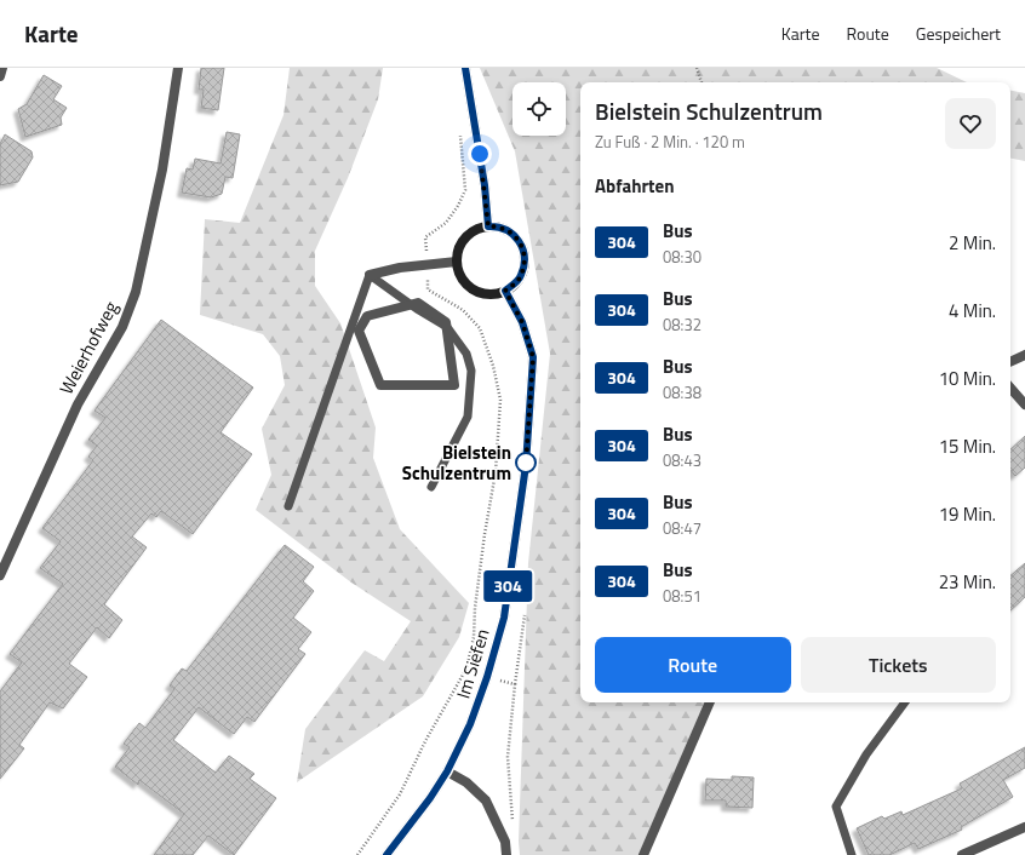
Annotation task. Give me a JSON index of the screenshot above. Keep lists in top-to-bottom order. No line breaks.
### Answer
{"streets":{"main road":["Im Siefen"],"street":["Weierhofweg"]},"places":["Bielstein Schulzentrum"],"lines":["bus line 304"],"page":{"header":"Karte","nav":["Karte","Route","Gespeichert"],"on_map":"304","heading":[["Bielstein Schulzentrum","Zu Fuß · 2 Min. · 120 m"],"Abfahrten"],"list":[{"mark":"304","name":"Bus","note":"08:30","value":"2 Min."},{"mark":"304","name":"Bus","note":"08:32","value":"4 Min."},{"mark":"304","name":"Bus","note":"08:38","value":"10 Min."},{"mark":"304","name":"Bus","note":"08:43","value":"15 Min."},{"mark":"304","name":"Bus","note":"08:47","value":"19 Min."},{"mark":"304","name":"Bus","note":"08:51","value":"23 Min."}],"buttons":["Route","Tickets"]}}
